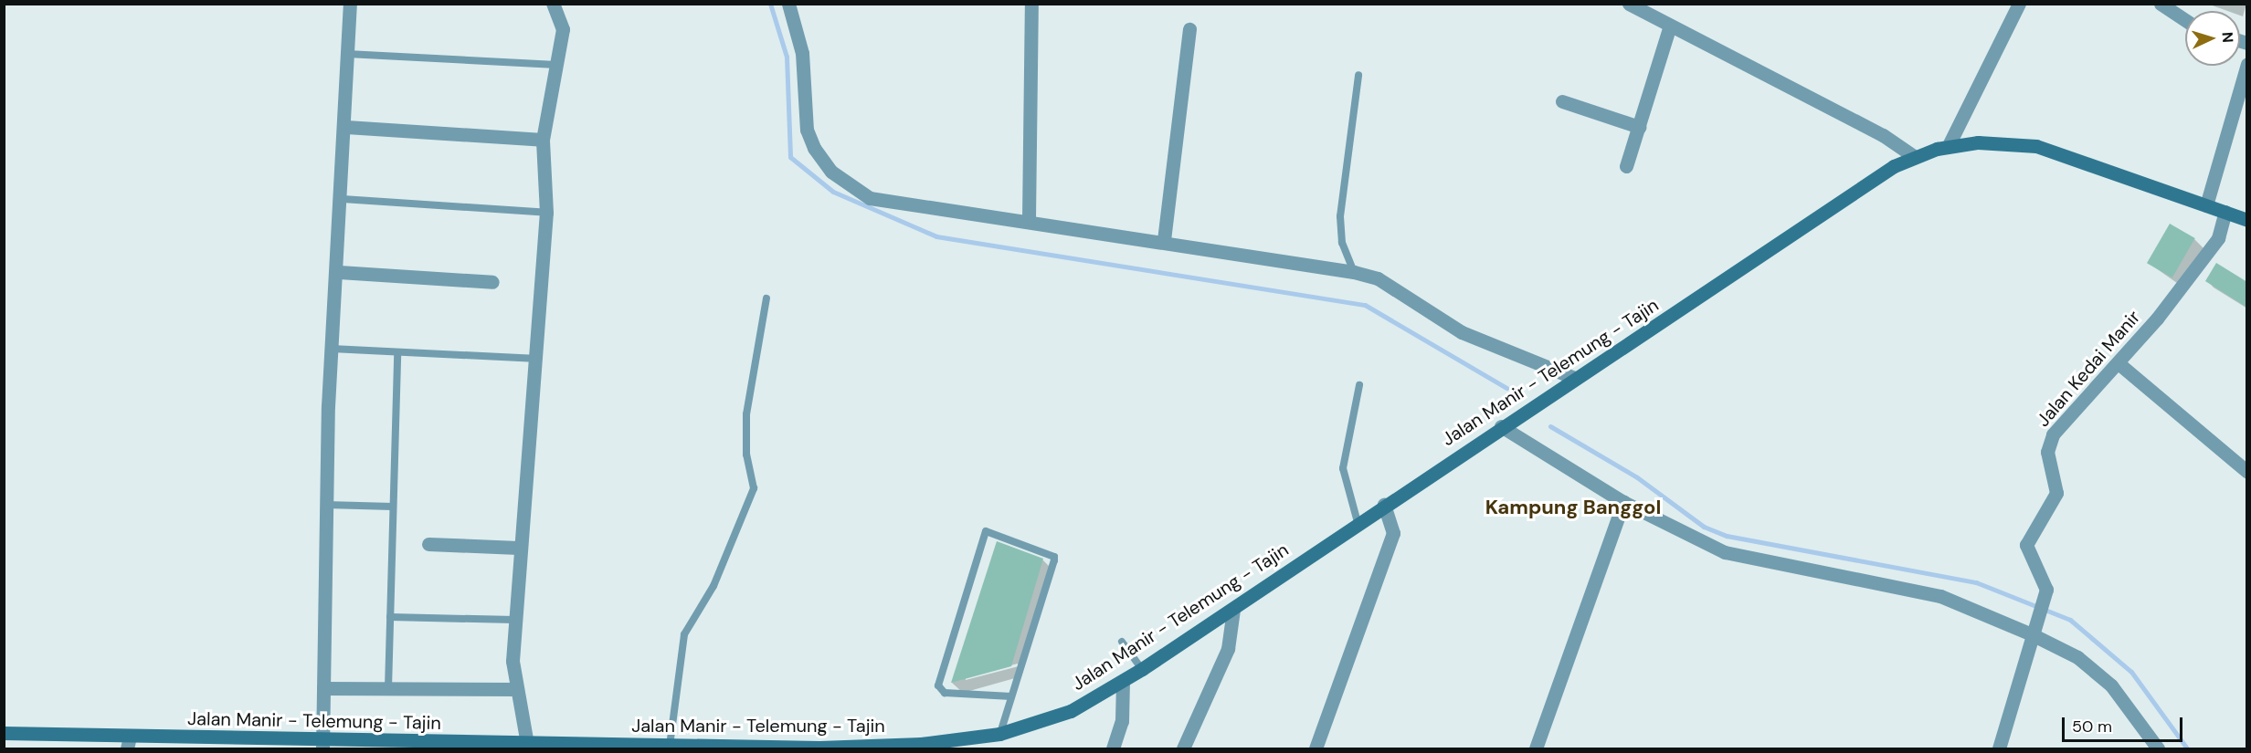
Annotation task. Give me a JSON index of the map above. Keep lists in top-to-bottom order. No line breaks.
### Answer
{"streets":{"main road":["Jalan Manir - Telemung - Tajin"],"street":["Jalan Kedai Manir"]},"crossings":[["Jalan Kedai Manir","Jalan Manir - Telemung - Tajin"]],"districts":["Kampung Banggol"],"scale_bar":"50 m","north":"right"}
